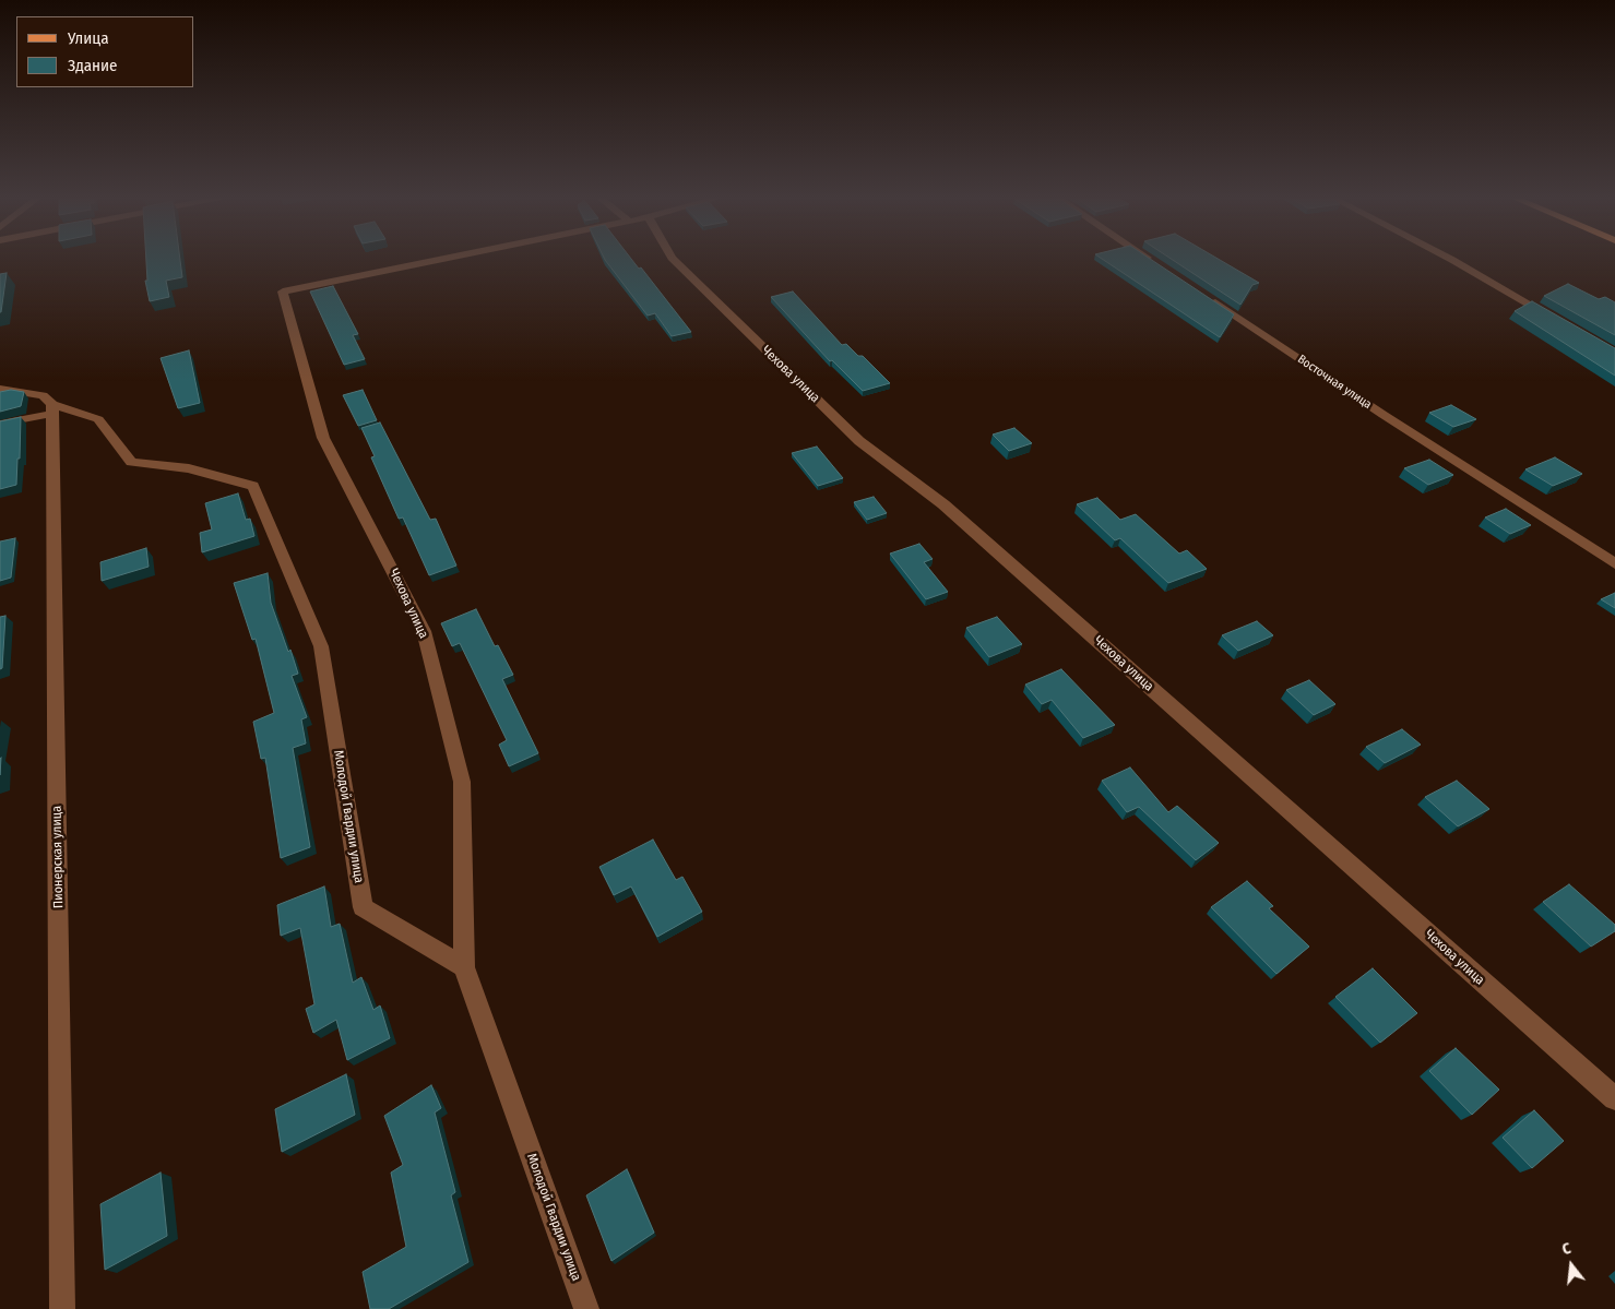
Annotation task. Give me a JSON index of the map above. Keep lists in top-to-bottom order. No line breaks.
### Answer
{"streets":{"street":["Чехова улица","Восточная улица","Молодой Гвардии улица","Пионерская улица"]},"crossings":[["Чехова улица","Молодой Гвардии улица"],["Молодой Гвардии улица","Пионерская улица"]],"legend":["Улица","Здание"],"north":"top"}
